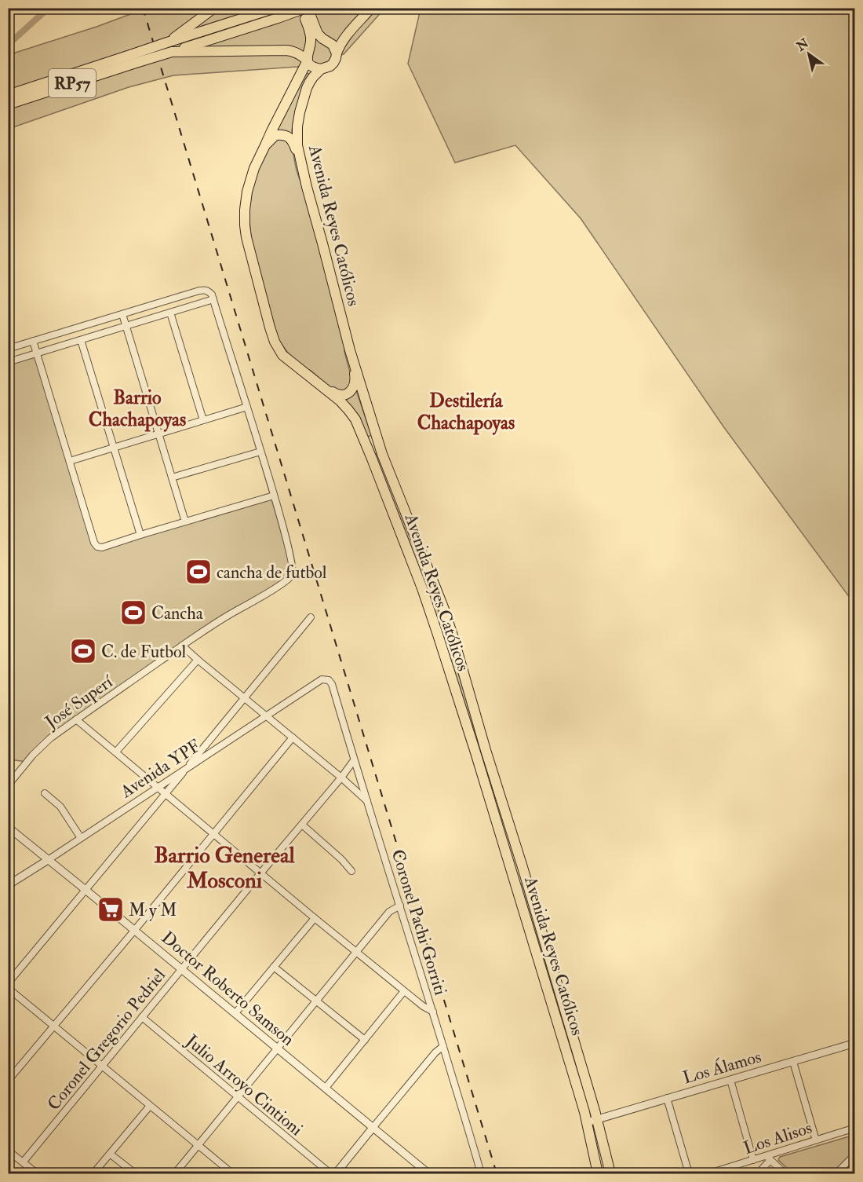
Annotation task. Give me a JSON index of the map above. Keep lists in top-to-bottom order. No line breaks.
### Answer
{"streets":{"main road":["RP57","Avenida Reyes Católicos"],"street":["José Superí","Avenida YPF","Coronel Pachi Gorriti","Doctor Roberto Samson","Coronel Gregorio Pedriel","Los Álamos","Julio Arroyo Cintioni","Los Alisos"]},"crossings":[["Avenida Reyes Católicos","Los Álamos"],["Avenida YPF","Coronel Pachi Gorriti"],["Avenida YPF","Doctor Roberto Samson"],["Coronel Pachi Gorriti","Coronel Gregorio Pedriel"],["Doctor Roberto Samson","Coronel Gregorio Pedriel"],["Coronel Gregorio Pedriel","Julio Arroyo Cintioni"]],"districts":["Barrio Chachapoyas","Destilería Chachapoyas","Barrio Genereal Mosconi"],"places":{"sports":["cancha de futbol","Cancha","C. de Futbol"],"supermarket":["M y M"]},"north":"top left"}
